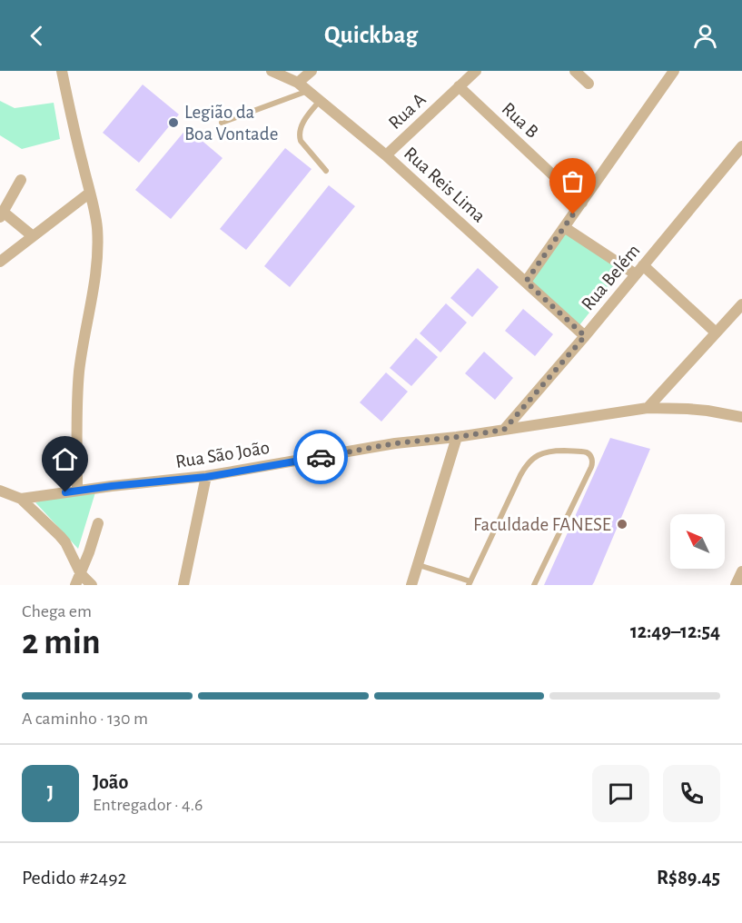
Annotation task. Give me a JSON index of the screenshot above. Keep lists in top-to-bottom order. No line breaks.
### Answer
{"streets":{"street":["Rua A","Rua B","Rua Reis Lima","Rua Belém","Rua São João"]},"crossings":[["Rua A","Rua B"],["Rua A","Rua Reis Lima"],["Rua Reis Lima","Rua Belém"],["Rua Belém","Rua São João"]],"places":["Legião da Boa Vontade","Faculdade FANESE"],"north":"top left","page":{"header":"Quickbag","heading":["2 min","Chega em","12:49–12:54"],"panel":["João","Entregador · 4.6","Pedido #2492","R$89.45"],"bar":"A caminho · 130 m","round":"J"}}
